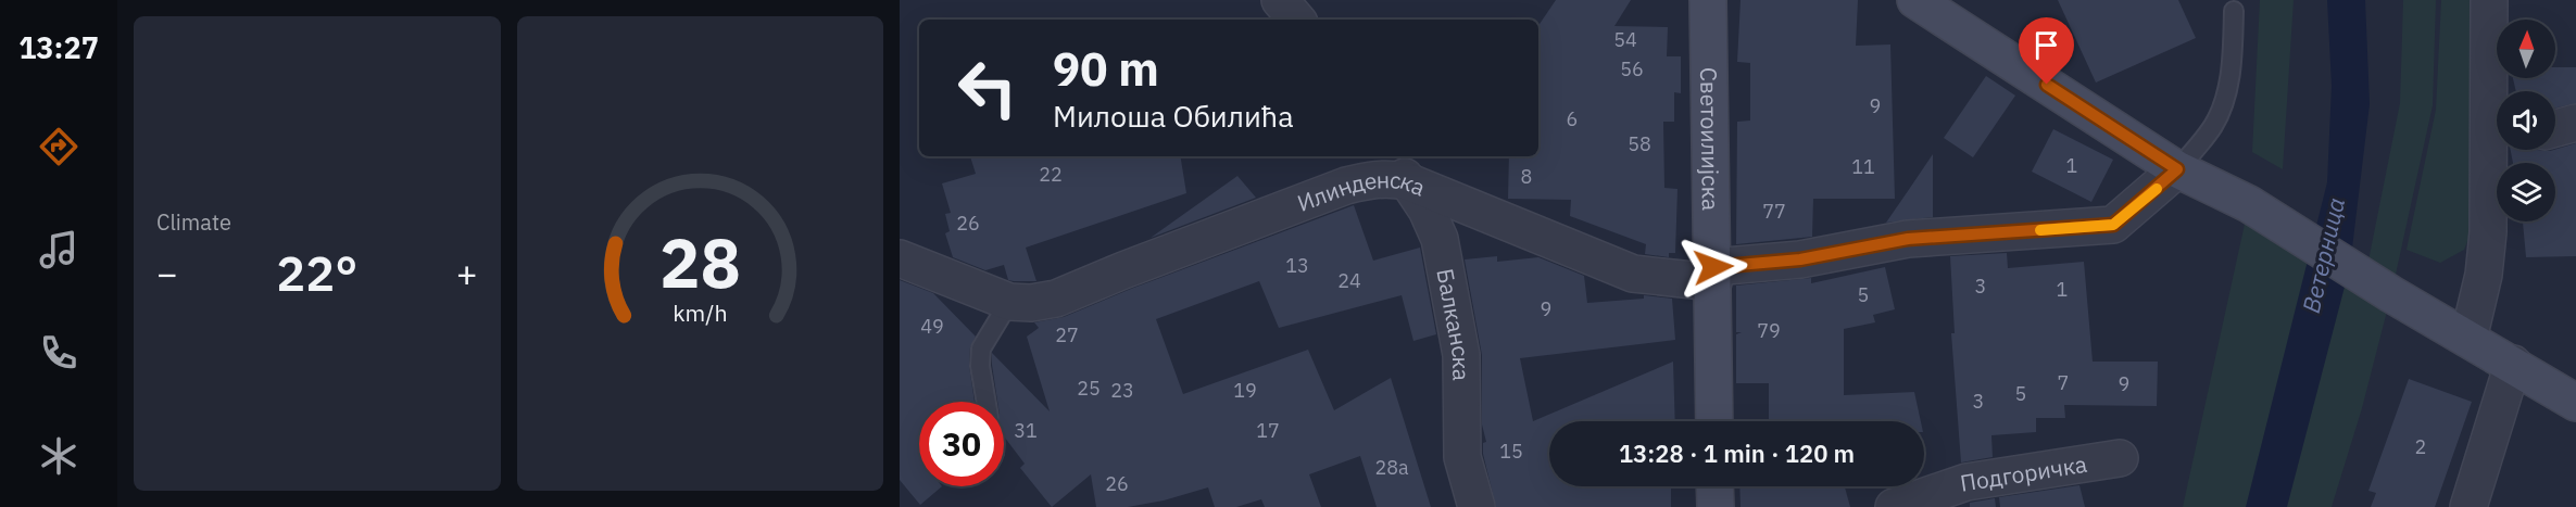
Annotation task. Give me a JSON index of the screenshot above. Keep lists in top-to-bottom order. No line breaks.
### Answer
{"streets":{"street":["Светоилијска","Илинденска","Балканска","Подгоричка"]},"crossings":[["Светоилијска","Илинденска"],["Илинденска","Балканска"]],"water":["Ветерница"],"house_numbers":["54","56","9","6","58","1","11","22","8","77","26","13","24","3","1","5","9","49","79","27","7","9","25","23","19","5","3","31","17","2","15","28a","26"],"north":"top","page":{"tabs":"13:27","tile":"Climate","turn":["90 m","Милоша Обилића"],"heat":["−","22°","+"],"limit":"30","trip":"13:28 · 1 min · 120 m","gauge":["28","km/h"]}}
